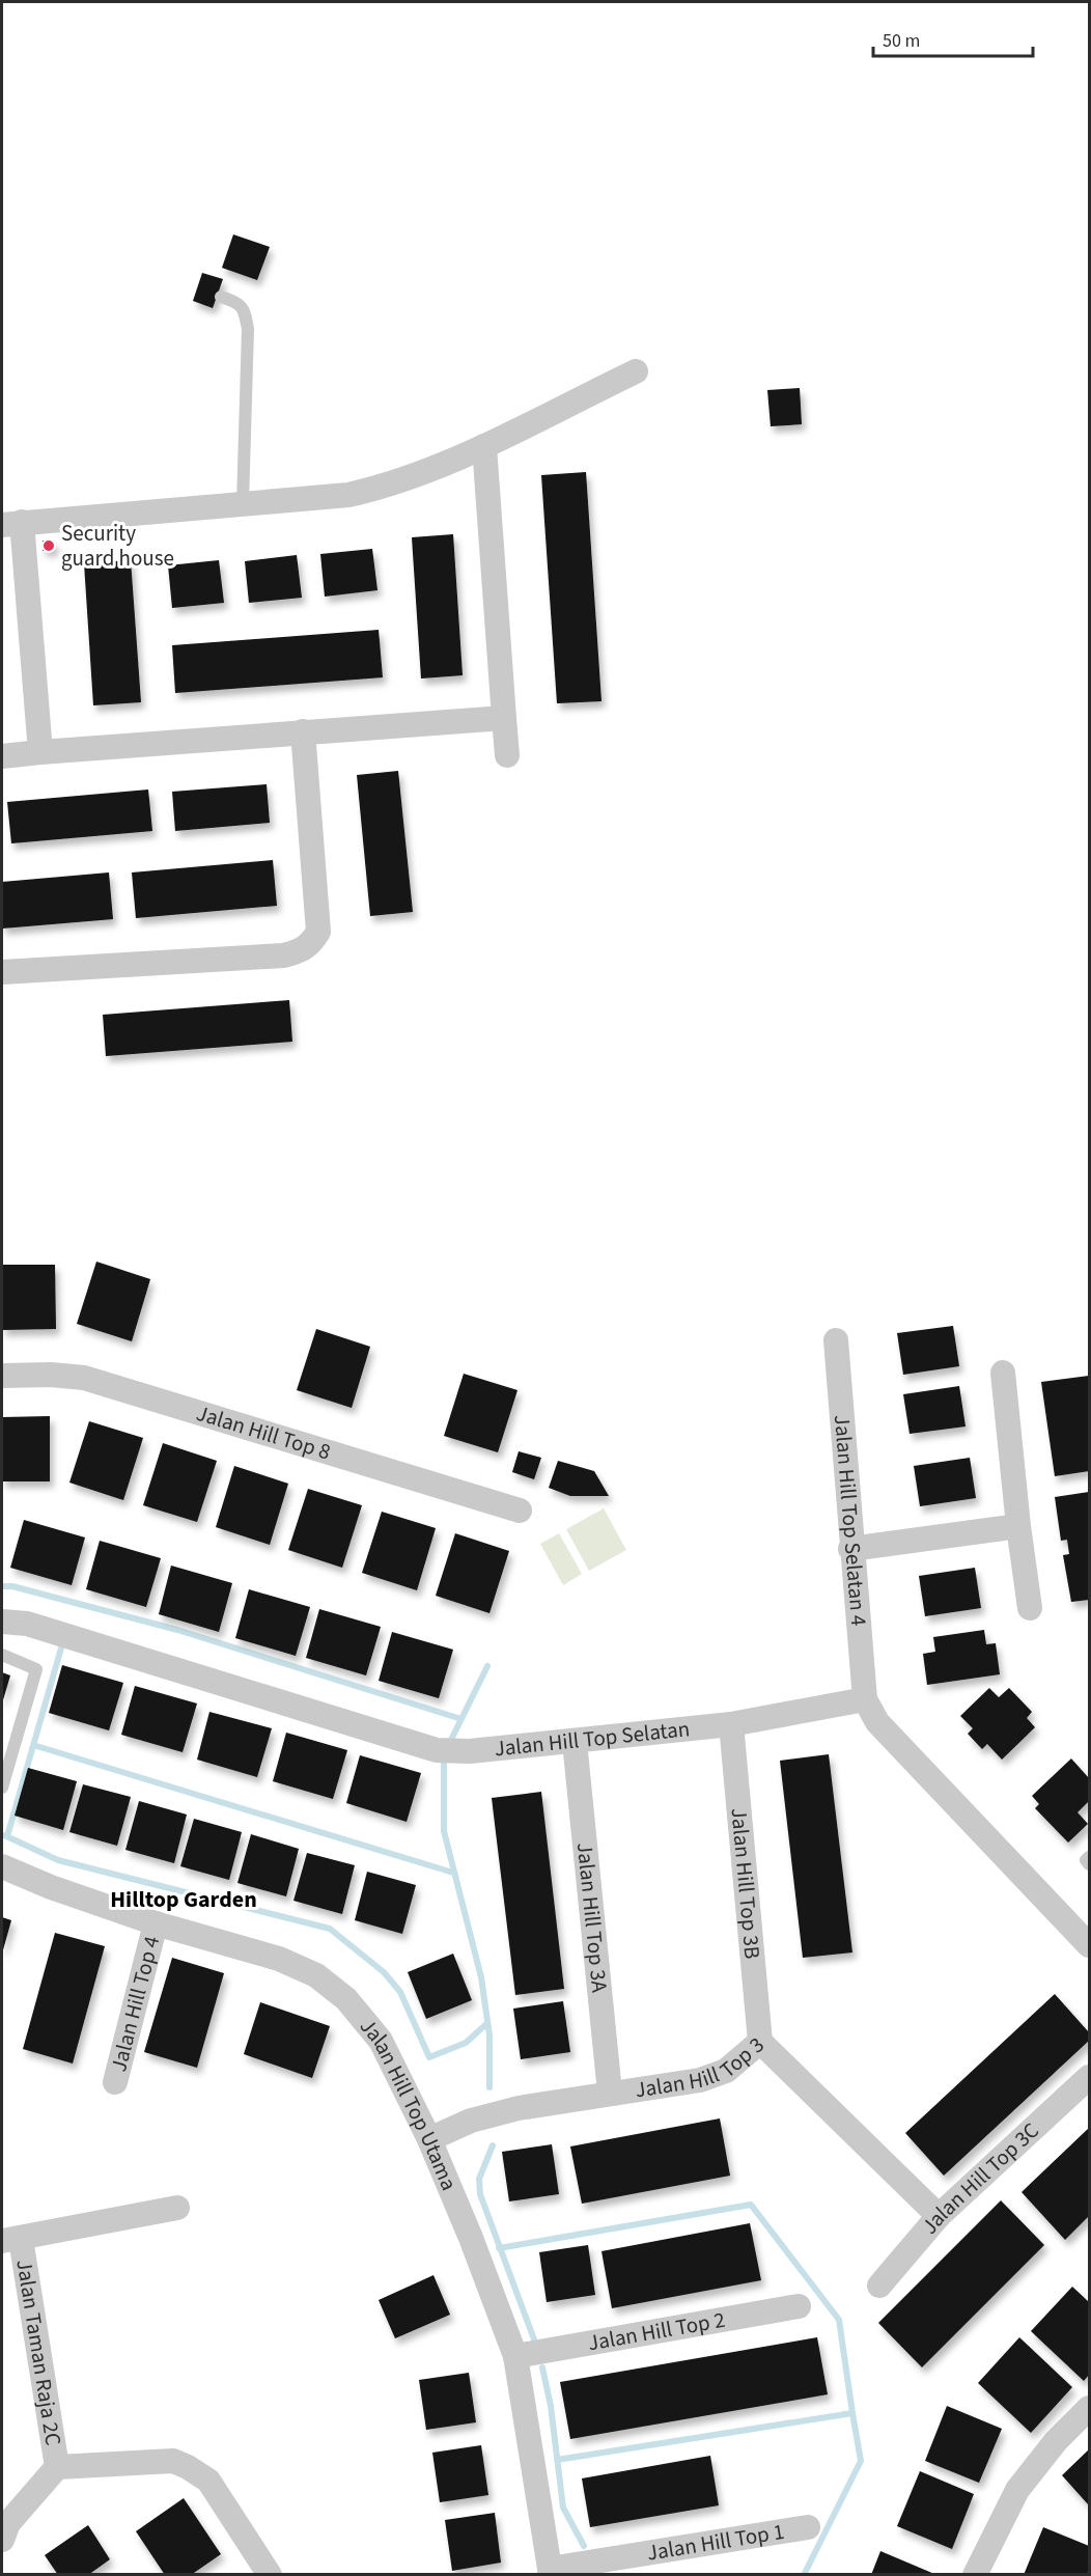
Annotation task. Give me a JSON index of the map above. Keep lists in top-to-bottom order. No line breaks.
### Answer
{"streets":{"street":["Jalan Hill Top 8","Jalan Hill Top Selatan 4","Jalan Hill Top Selatan","Jalan Hill Top 3B","Jalan Hill Top 3A","Jalan Hill Top 4","Jalan Hill Top 3","Jalan Hill Top Utama","Jalan Hill Top 3C","Jalan Hill Top 2","Jalan Taman Raja 2C","Jalan Hill Top 1"]},"crossings":[["Jalan Hill Top Selatan 4","Jalan Hill Top Selatan"],["Jalan Hill Top Selatan","Jalan Hill Top 3B"],["Jalan Hill Top Selatan","Jalan Hill Top 3A"],["Jalan Hill Top 3B","Jalan Hill Top 3"],["Jalan Hill Top 3A","Jalan Hill Top 3"],["Jalan Hill Top 4","Jalan Hill Top Utama"],["Jalan Hill Top 3","Jalan Hill Top Utama"],["Jalan Hill Top 3","Jalan Hill Top 3C"],["Jalan Hill Top Utama","Jalan Hill Top 2"],["Jalan Hill Top Utama","Jalan Hill Top 1"]],"districts":["Hilltop Garden"],"places":["Security guard house"],"scale_bar":"50 m"}
